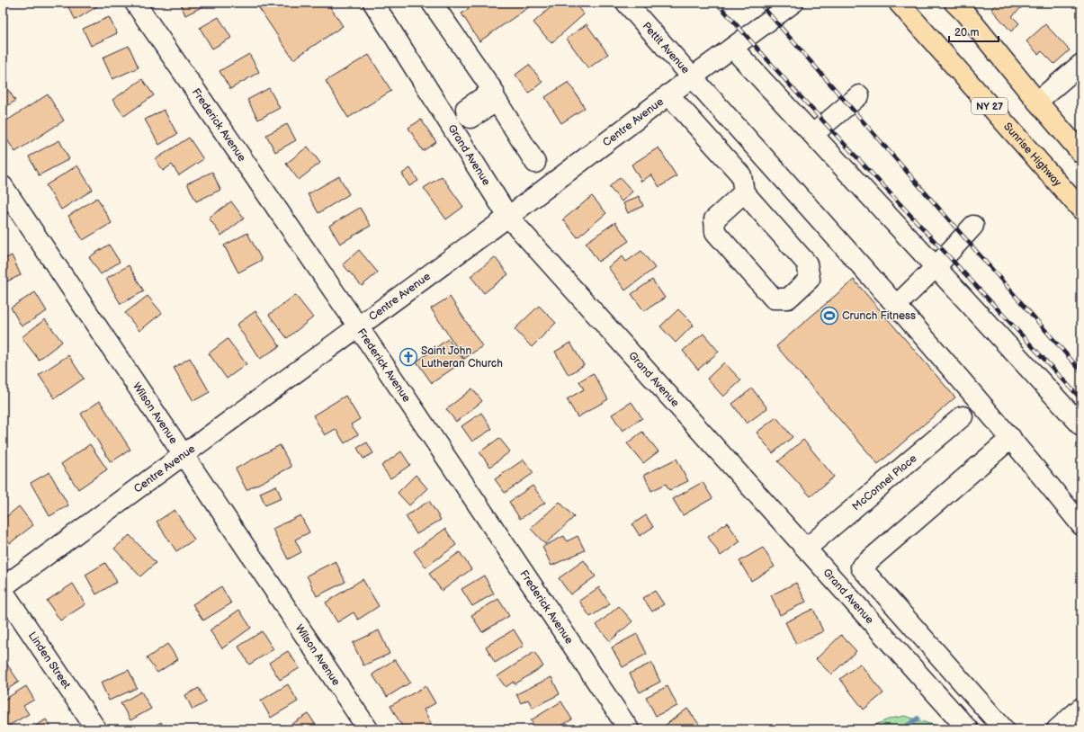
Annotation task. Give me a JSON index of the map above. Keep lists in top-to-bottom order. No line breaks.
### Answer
{"streets":{"highway":["NY 27","Sunrise Highway"],"street":["Pettit Avenue","Centre Avenue","Frederick Avenue","Grand Avenue","Wilson Avenue","McConnel Place","Linden Street"]},"crossings":[["Pettit Avenue","Centre Avenue"],["Centre Avenue","Frederick Avenue"],["Centre Avenue","Grand Avenue"],["Centre Avenue","Wilson Avenue"],["Grand Avenue","McConnel Place"]],"places":{"sports":["Crunch Fitness"],"church":["Saint John Lutheran Church"]},"scale_bar":"20 m"}
